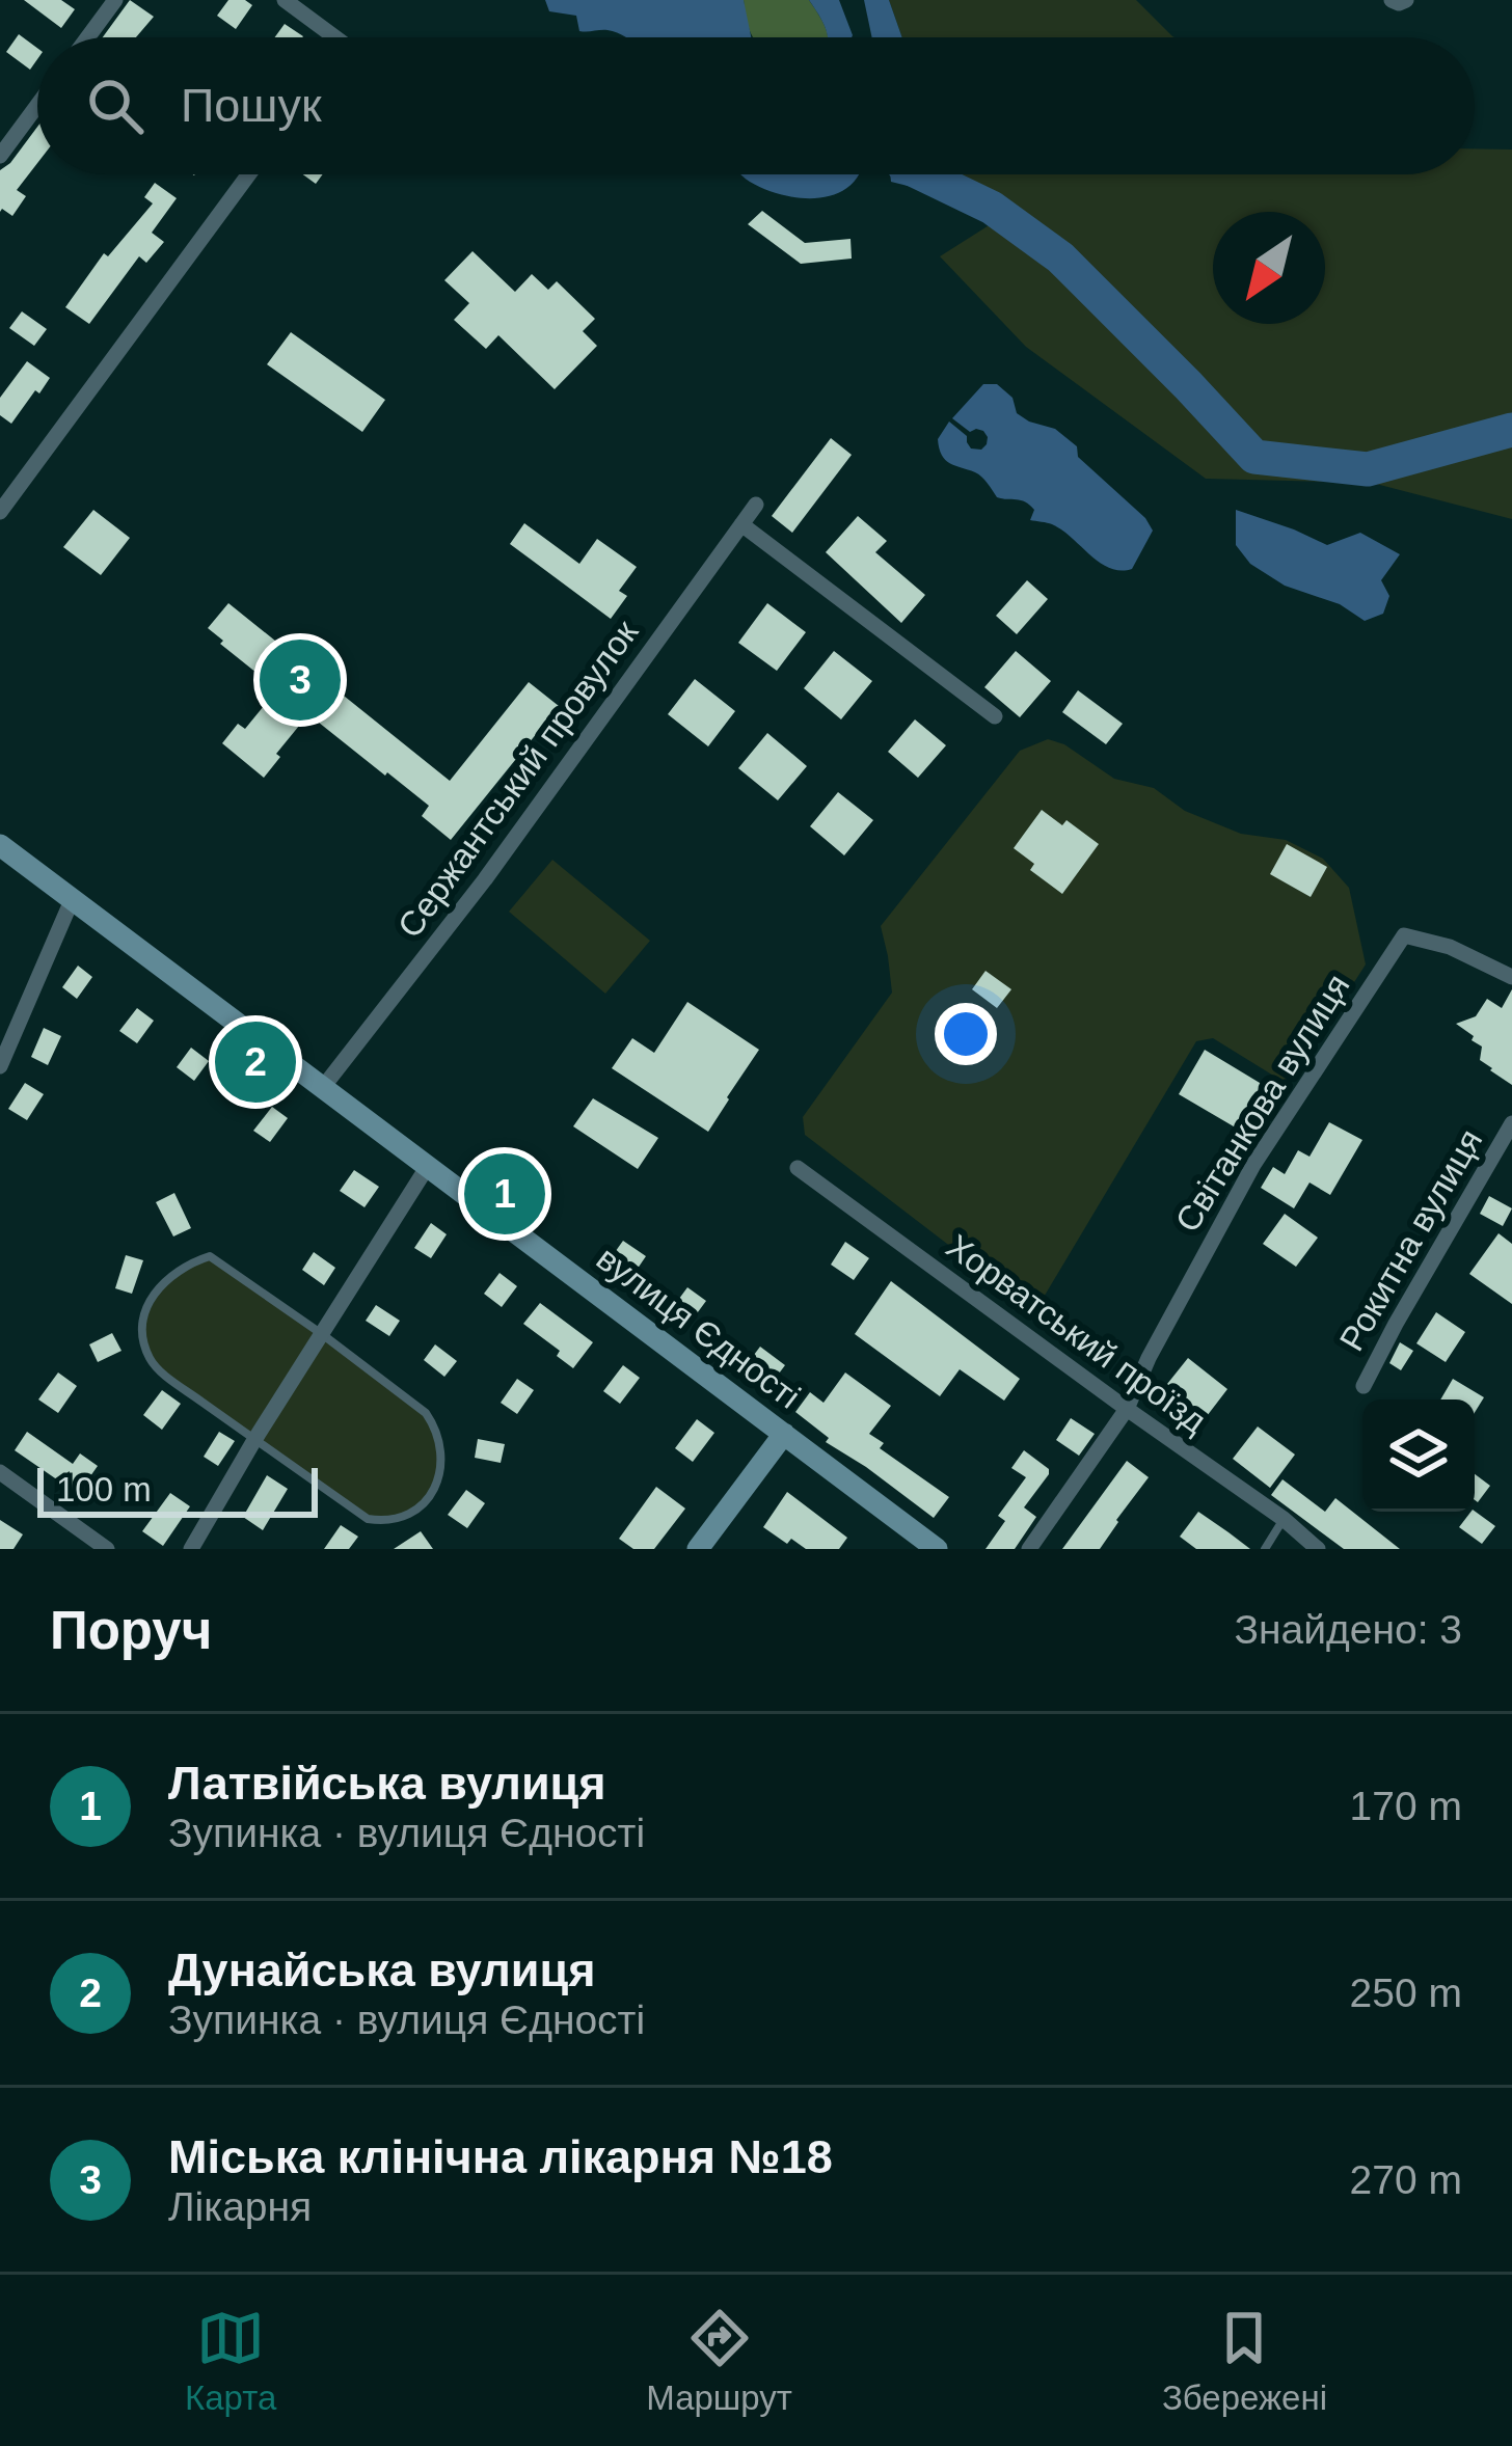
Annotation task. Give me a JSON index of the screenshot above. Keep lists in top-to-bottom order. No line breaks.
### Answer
{"streets":{"main road":["вулиця Єдності"],"street":["Сержантський провулок","Світанкова вулиця","Рокитна вулиця","Хорватський проїзд"]},"crossings":[["Сержантський провулок","вулиця Єдності"],["Світанкова вулиця","Хорватський проїзд"]],"scale_bar":"100 m","north":"bottom left","page":{"search":"Пошук","pins":["3","2","1"],"scale":"100 m","heading":["Поруч","Знайдено: 3"],"list":[{"mark":"1","name":"Латвійська вулиця","note":"Зупинка · вулиця Єдності","value":"170 m"},{"mark":"2","name":"Дунайська вулиця","note":"Зупинка · вулиця Єдності","value":"250 m"},{"mark":"3","name":"Міська клінічна лікарня №18","note":"Лікарня","value":"270 m"}],"nav":["Карта","Маршрут","Збережені"]}}
